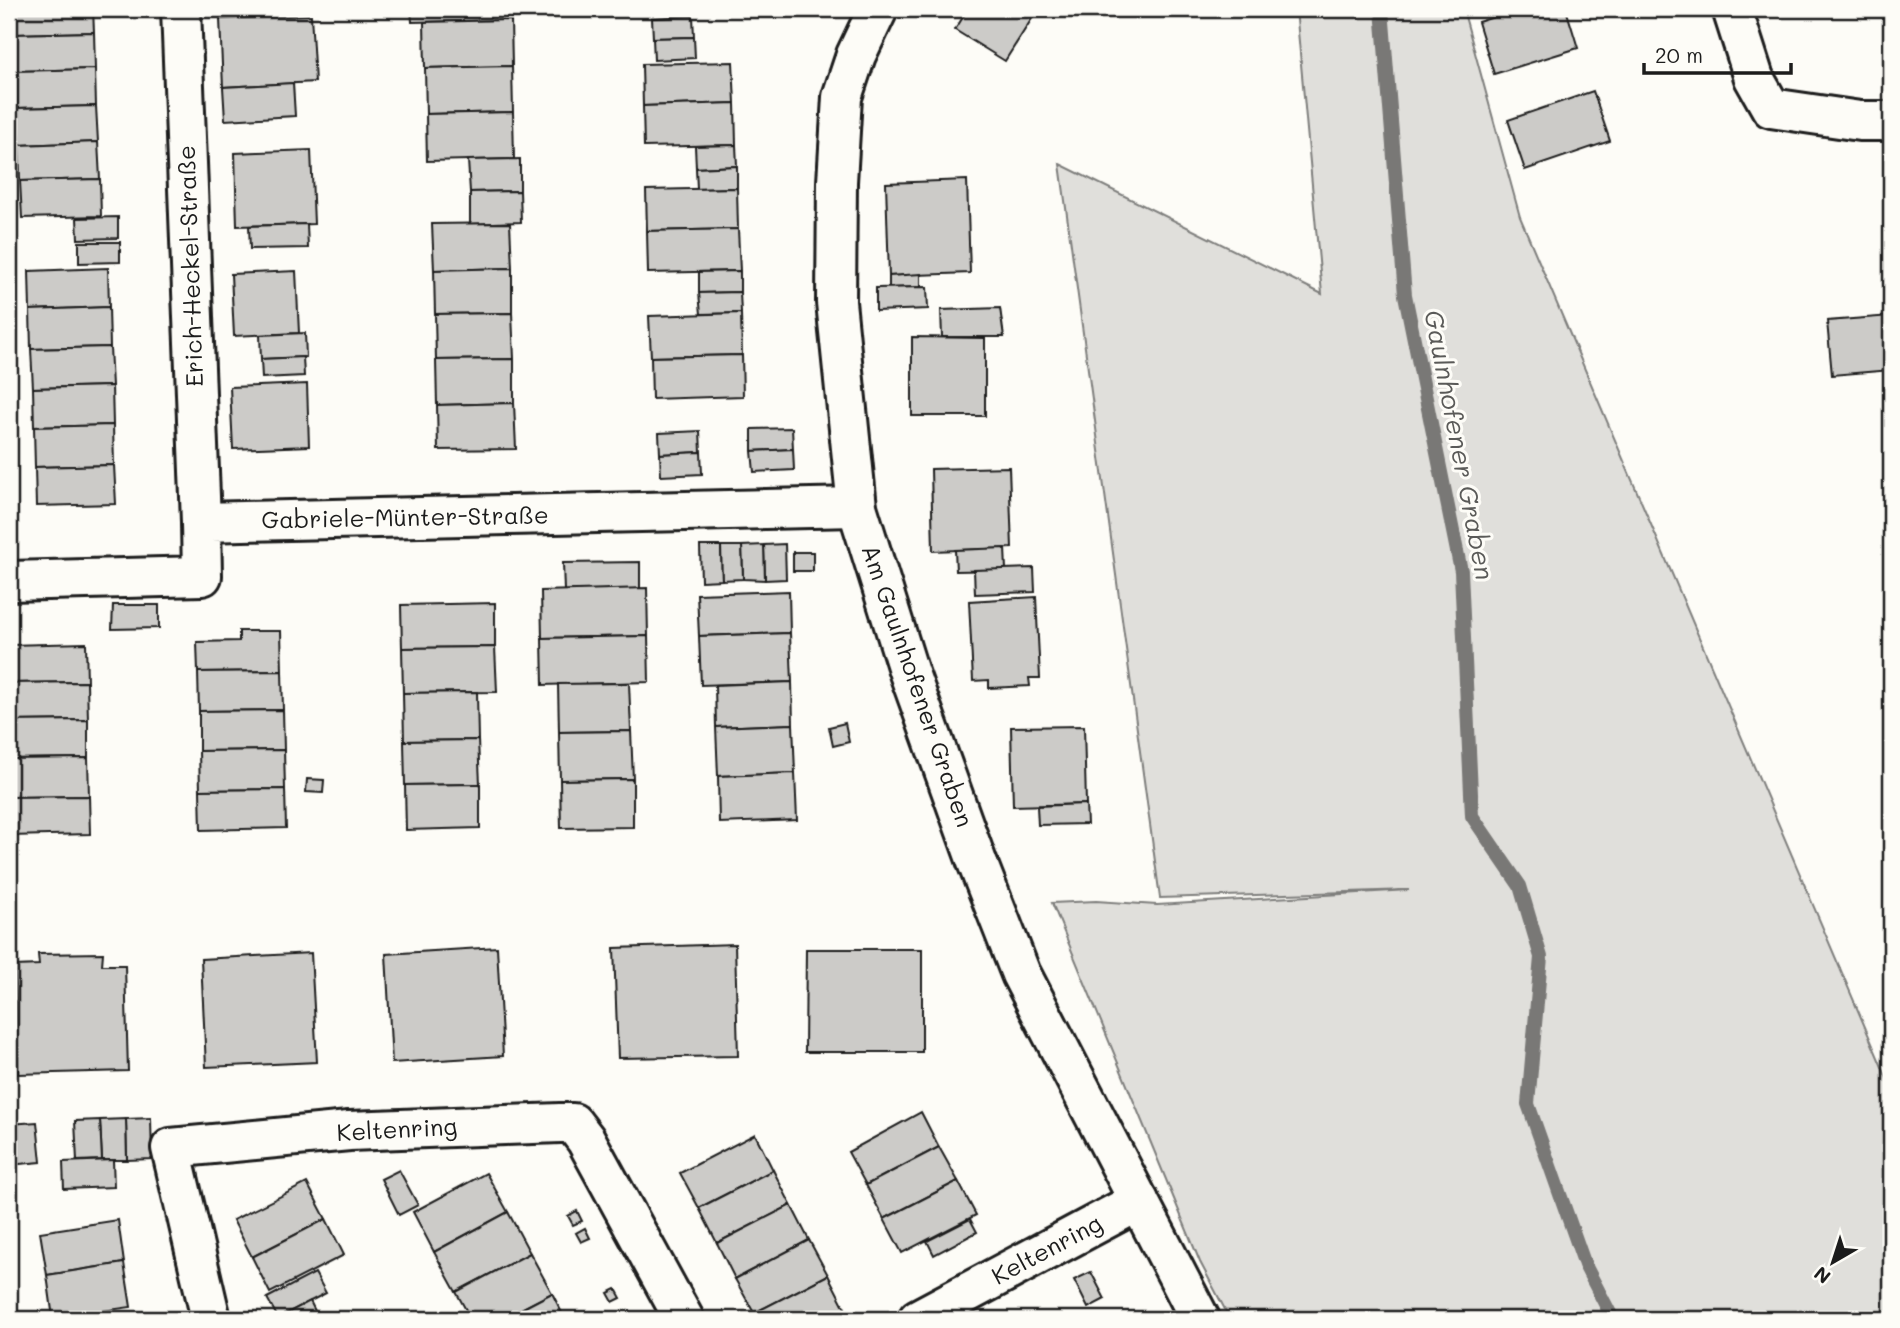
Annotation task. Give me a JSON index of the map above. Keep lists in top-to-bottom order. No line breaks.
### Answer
{"streets":{"street":["Erich-Heckel-Straße","Gabriele-Münter-Straße","Am Gaulnhofener Graben","Keltenring"]},"crossings":[["Erich-Heckel-Straße","Gabriele-Münter-Straße"],["Gabriele-Münter-Straße","Am Gaulnhofener Graben"],["Am Gaulnhofener Graben","Keltenring"]],"water":["Gaulnhofener Graben"],"scale_bar":"20 m","north":"bottom left"}
